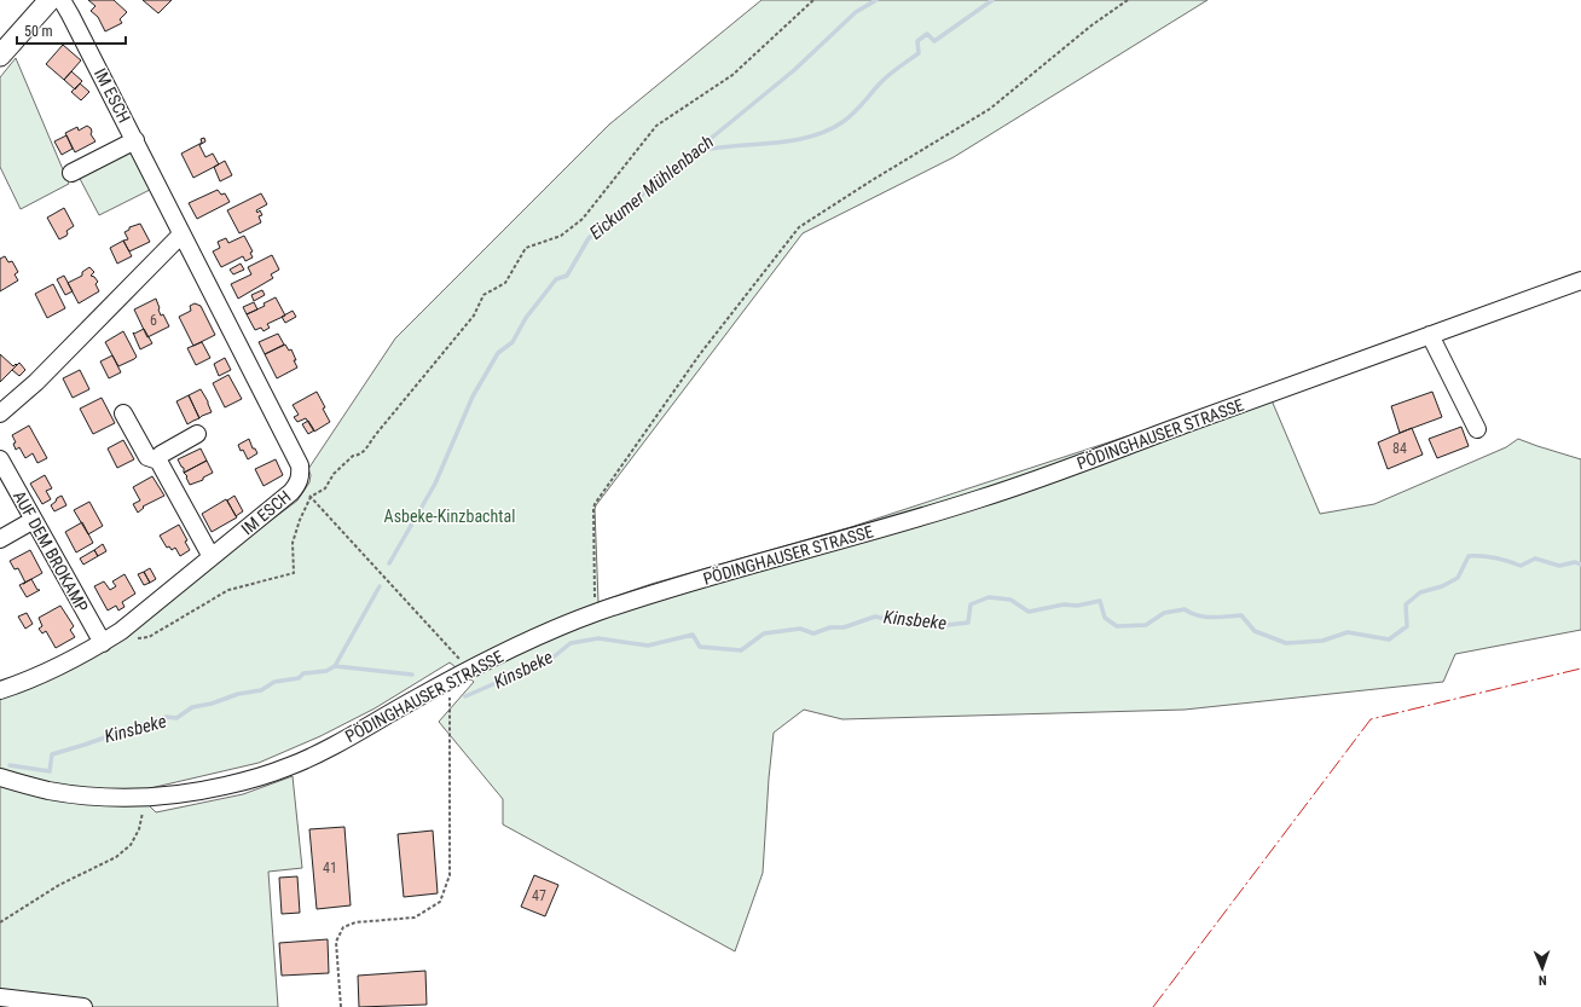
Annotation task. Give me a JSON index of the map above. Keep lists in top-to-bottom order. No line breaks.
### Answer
{"streets":{"street":["IM ESCH","PÖDINGHAUSER STRASSE","AUF DEM BROKAMP"]},"crossings":[["IM ESCH","AUF DEM BROKAMP"]],"water":["Eickumer Mühlenbach","Kinsbeke"],"parks":["Asbeke-Kinzbachtal"],"house_numbers":["6","84","41","47"],"scale_bar":"50 m","north":"bottom"}
